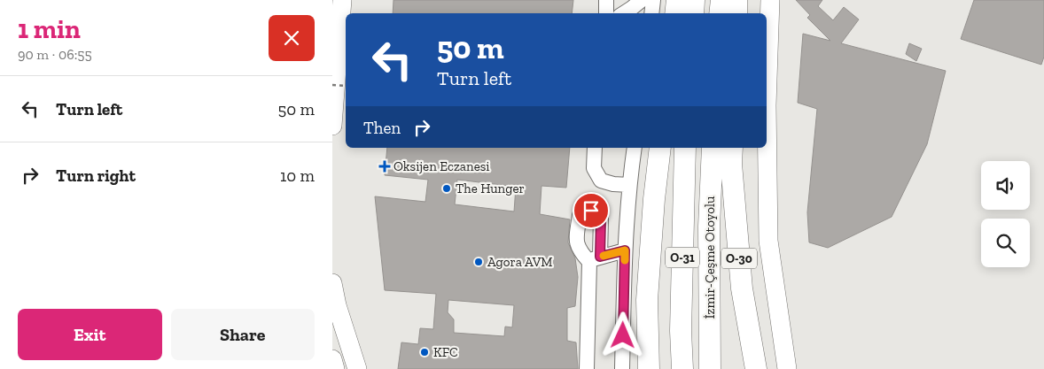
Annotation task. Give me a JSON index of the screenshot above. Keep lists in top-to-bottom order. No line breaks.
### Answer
{"streets":{"highway":["O-31","İzmir-Çeşme Otoyolu","O-30"]},"places":{"health":["Oksijen Eczanesi"],"other":["The Hunger","Agora AVM","KFC"]},"page":{"heading":["1 min","90 m · 06:55"],"turn":["50 m","Turn left"],"list":[{"name":"Turn left","value":"50 m"},{"name":"Turn right","value":"10 m"}],"then":"Then","buttons":["Exit","Share"]}}
